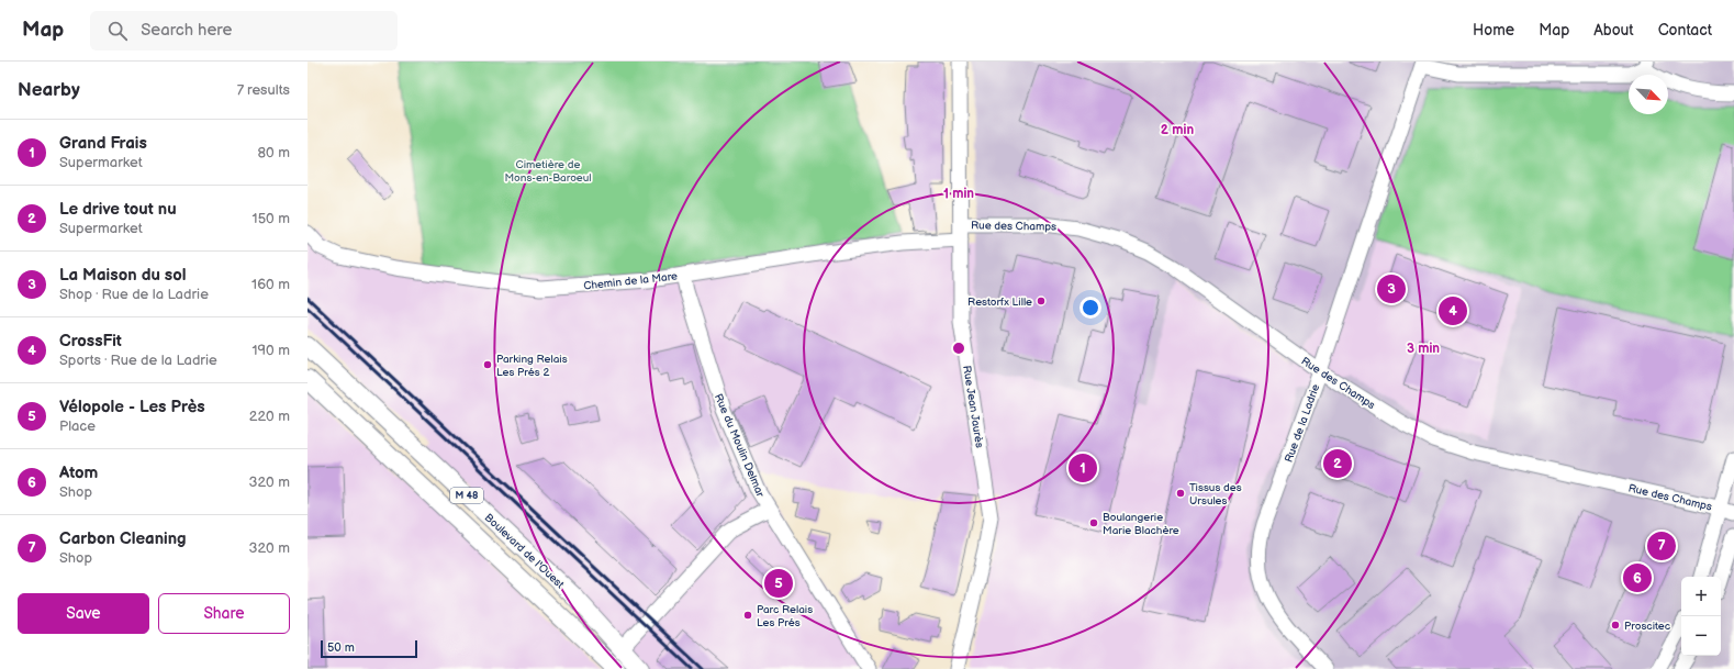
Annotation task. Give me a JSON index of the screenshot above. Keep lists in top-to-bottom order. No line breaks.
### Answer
{"streets":{"main road":["M 48","Boulevard de l'Ouest"],"street":["Rue des Champs","Chemin de la Mare","Rue Jean Jaurès","Rue de la Ladrie","Rue du Moulin Delmar"]},"crossings":[["Rue des Champs","Rue Jean Jaurès"],["Rue des Champs","Rue de la Ladrie"],["Chemin de la Mare","Rue Jean Jaurès"],["Chemin de la Mare","Rue du Moulin Delmar"]],"parks":["Cimetière de Mons-en-Baroeul"],"places":["Restorfx Lille","Parking Relais Les Prés 2","Tissus des Ursules","Boulangerie Marie Blachère","Parc Relais Les Prés","Proscitec"],"scale_bar":"50 m","north":"bottom right","page":{"header":"Map","search":"Search here","nav":["Home","Map","About","Contact"],"heading":["Nearby","7 results"],"list":[{"mark":"1","name":"Grand Frais","note":"Supermarket","value":"80 m"},{"mark":"2","name":"Le drive tout nu","note":"Supermarket","value":"150 m"},{"mark":"3","name":"La Maison du sol","note":"Shop · Rue de la Ladrie","value":"160 m"},{"mark":"4","name":"CrossFit","note":"Sports · Rue de la Ladrie","value":"190 m"},{"mark":"5","name":"Vélopole - Les Près","note":"Place","value":"220 m"},{"mark":"6","name":"Atom","note":"Shop","value":"320 m"},{"mark":"7","name":"Carbon Cleaning","note":"Shop","value":"320 m"}],"pins":["3","4","2","1","7","6","5"],"map_buttons":["+","−"],"buttons":["Save","Share"],"scale":"50 m"},"rings":["2 min","1 min","3 min"]}
